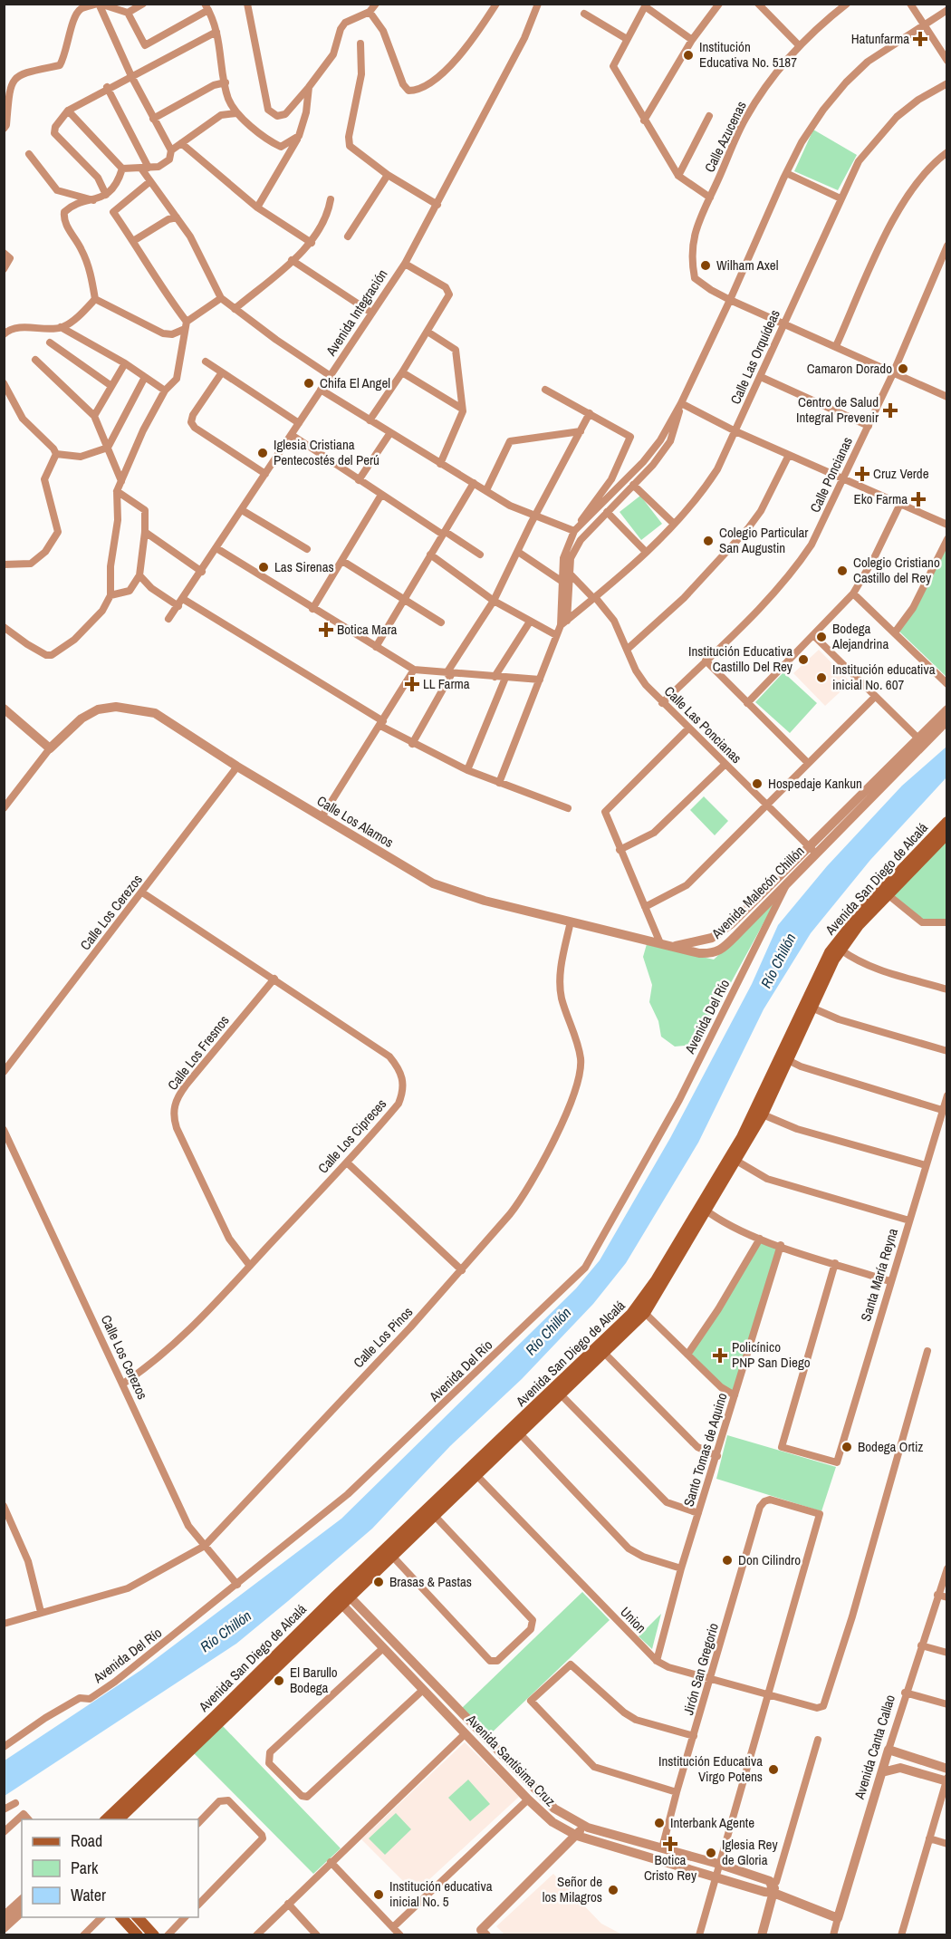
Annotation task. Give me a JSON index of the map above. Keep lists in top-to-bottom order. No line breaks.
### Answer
{"streets":{"main road":["Avenida San Diego de Alcalá"],"street":["Calle Azucenas","Avenida Integración","Calle Las Orquídeas","Calle Poncianas","Calle Las Poncianas","Calle Los Alamos","Avenida Malecón Chillón","Calle Los Cerezos","Avenida Del Río","Calle Los Fresnos","Calle Los Cipreces","Santa María Reyna","Calle Los Pinos","Santo Tomas de Aquino","Union","Jirón San Gregorio","Avenida Canta Callao","Avenida Santísima Cruz"]},"crossings":[["Calle Las Orquídeas","Calle Las Poncianas"],["Calle Poncianas","Calle Las Poncianas"],["Calle Las Poncianas","Avenida Malecón Chillón"],["Calle Los Alamos","Avenida Malecón Chillón"],["Calle Los Alamos","Calle Los Cerezos"],["Calle Los Alamos","Calle Los Pinos"],["Avenida San Diego de Alcalá","Union"],["Avenida San Diego de Alcalá","Avenida Santísima Cruz"],["Avenida Malecón Chillón","Avenida Del Río"],["Calle Los Cerezos","Avenida Del Río"],["Calle Los Cerezos","Calle Los Cipreces"],["Calle Los Cerezos","Calle Los Pinos"],["Calle Los Fresnos","Calle Los Cipreces"],["Santo Tomas de Aquino","Union"],["Union","Jirón San Gregorio"],["Jirón San Gregorio","Avenida Santísima Cruz"],["Avenida Canta Callao","Avenida Santísima Cruz"]],"water":["Río Chillón"],"places":{"health":["Hatunfarma","Centro de Salud Integral Prevenir","Cruz Verde","Eko Farma","Botica Mara","LL Farma","Policínico PNP San Diego","Botica Cristo Rey"],"other":["Institución Educativa No. 5187","Wilham Axel","Camaron Dorado","Chifa El Angel","Iglesia Cristiana Pentecostés del Perú","Colegio Particular San Augustin","Las Sirenas","Colegio Cristiano Castillo del Rey","Bodega Alejandrina","Institución Educativa Castillo Del Rey","Institución educativa inicial No. 607","Hospedaje Kankun","Bodega Ortiz","Don Cilindro","Brasas & Pastas","El Barullo Bodega","Institución Educativa Virgo Potens","Interbank Agente","Iglesia Rey de Gloria","Señor de los Milagros","Institución educativa inicial No. 5"]},"legend":["Road","Park","Water"]}
